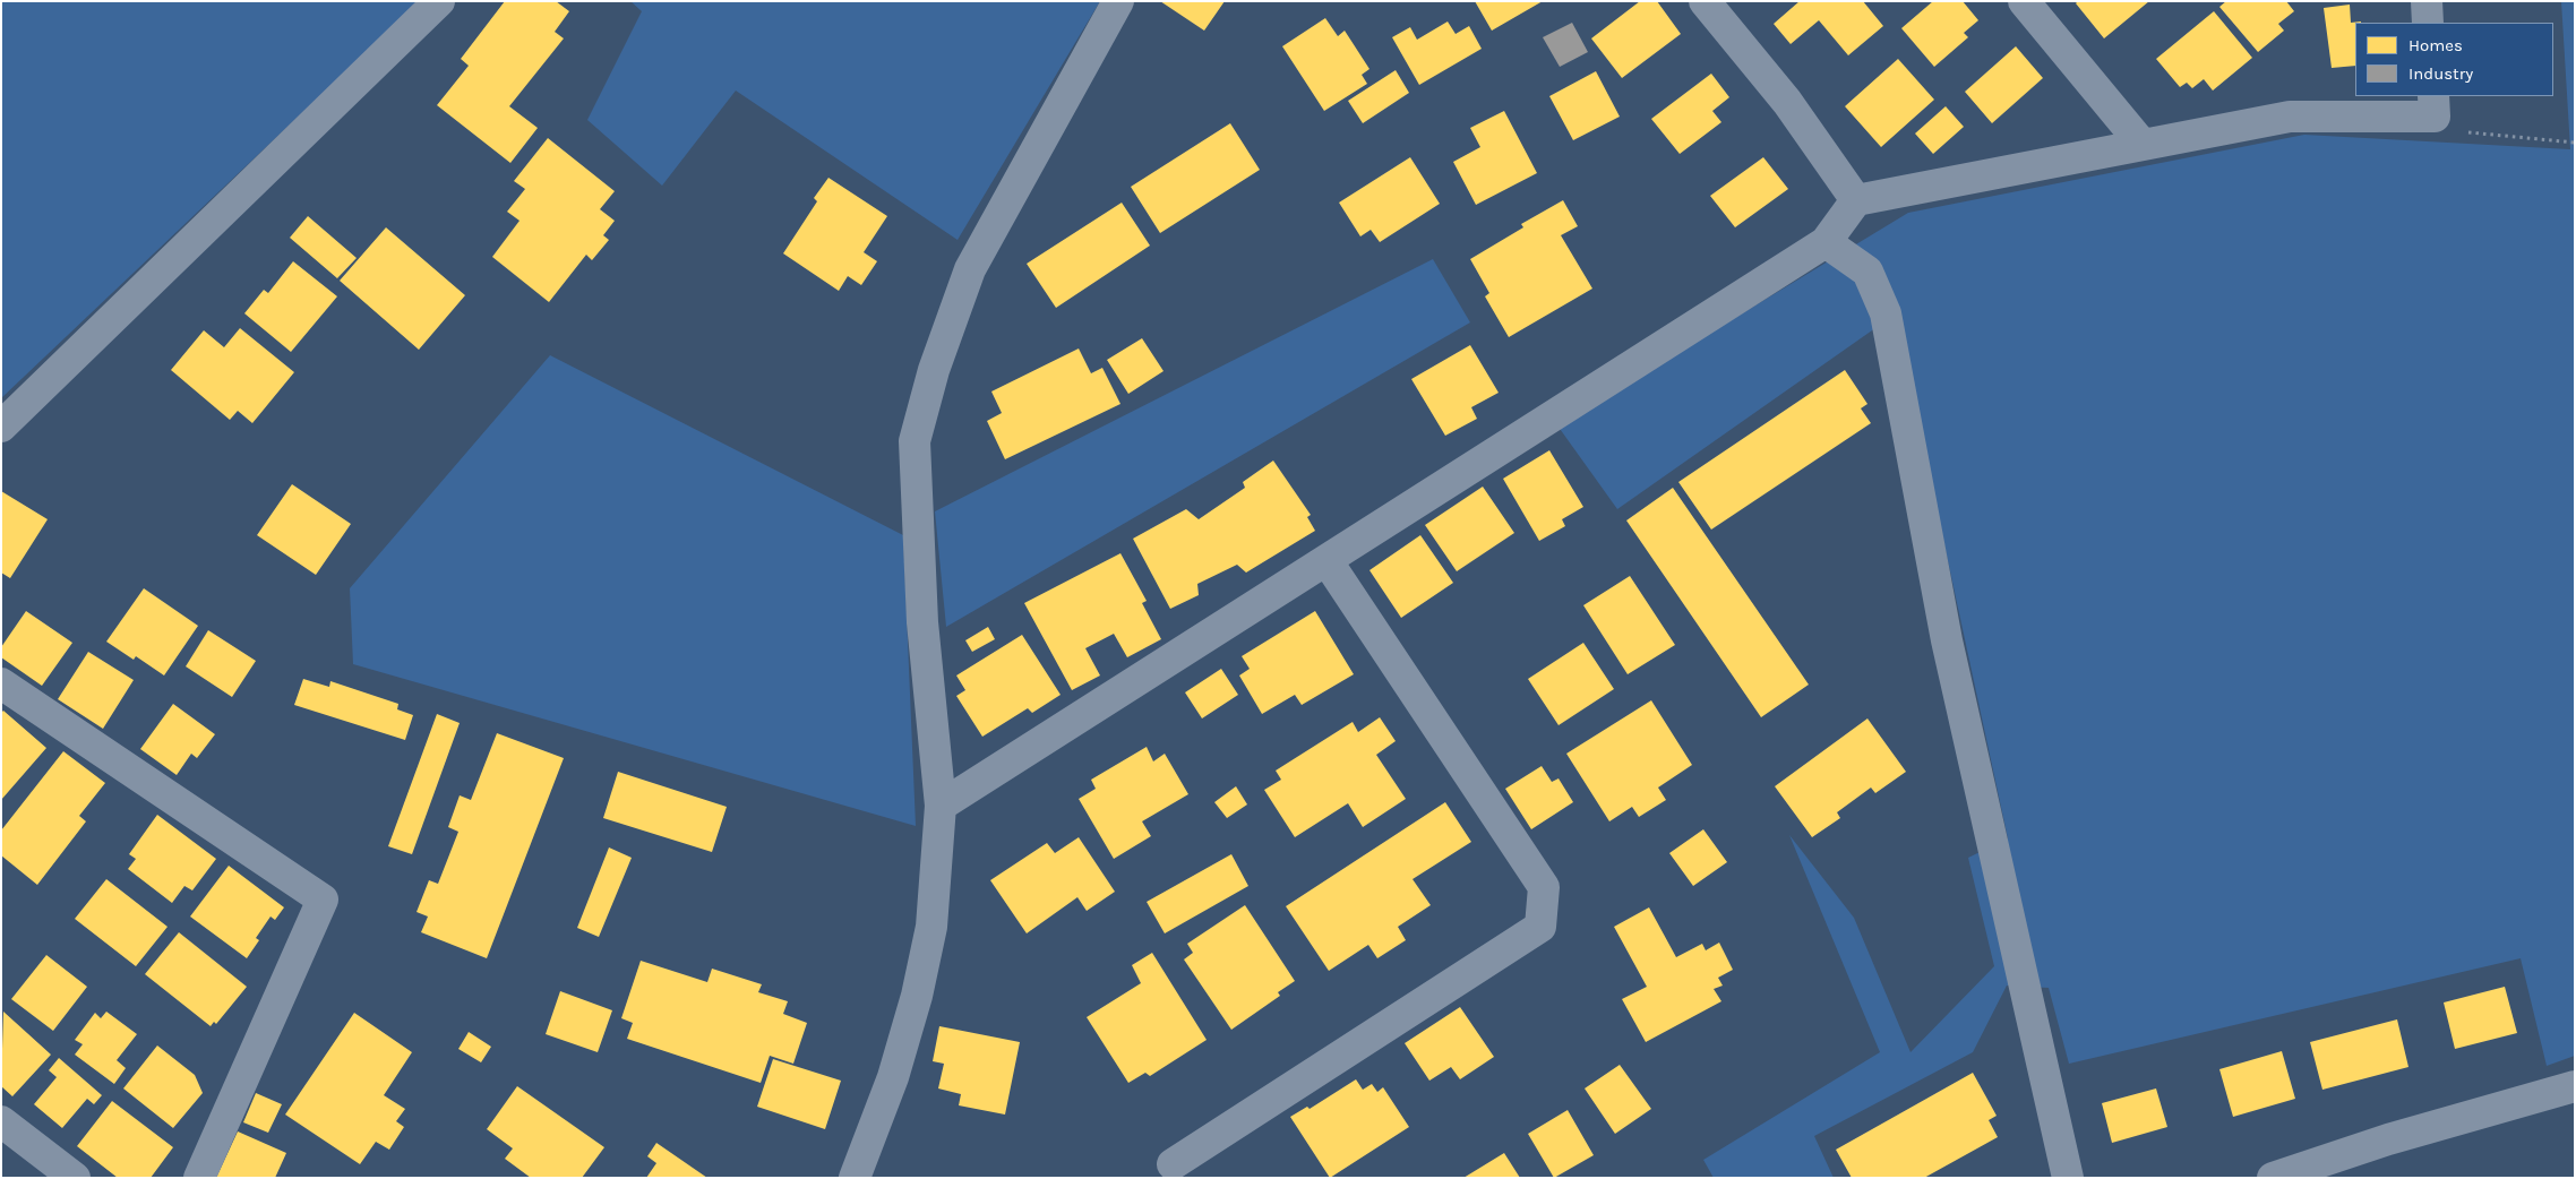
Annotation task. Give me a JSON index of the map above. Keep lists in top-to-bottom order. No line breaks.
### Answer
{"legend":["Homes","Industry"]}
